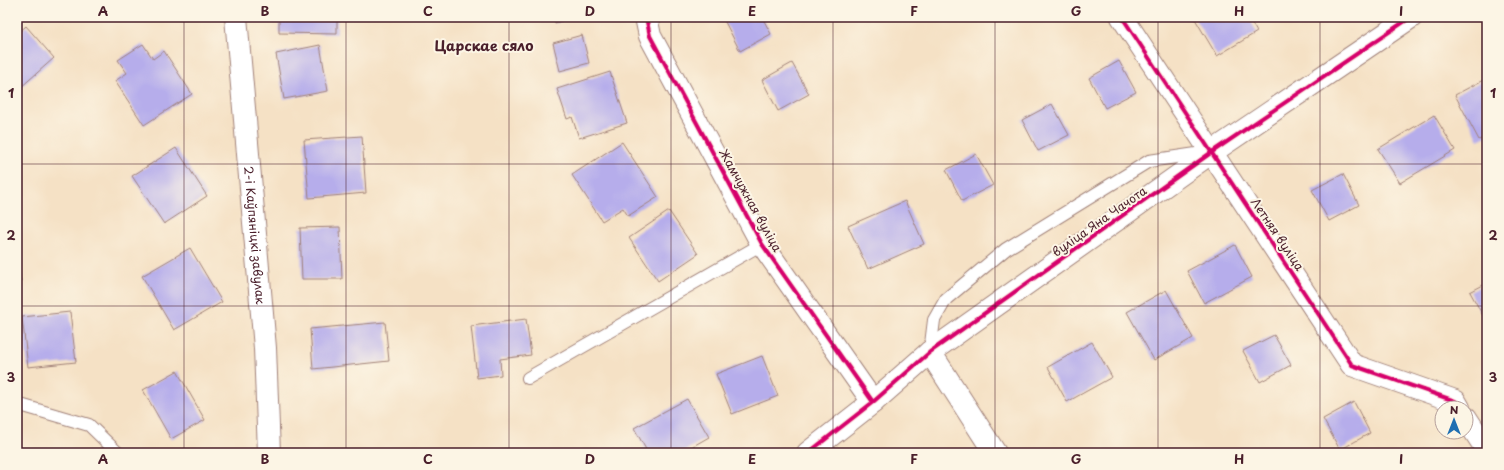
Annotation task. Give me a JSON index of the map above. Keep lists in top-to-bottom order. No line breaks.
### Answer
{"streets":{"street":["Жамчужная вуліца","вуліца Яна Чачота","Летняя вуліца","2-і Каўпяніцкі завулак"]},"crossings":[["Жамчужная вуліца","вуліца Яна Чачота"],["вуліца Яна Чачота","Летняя вуліца"]],"districts":["Царскае сяло"],"north":"top","grid":{"columns":["A","B","C","D","E","F","G","H","I"],"rows":["1","2","3"]}}
